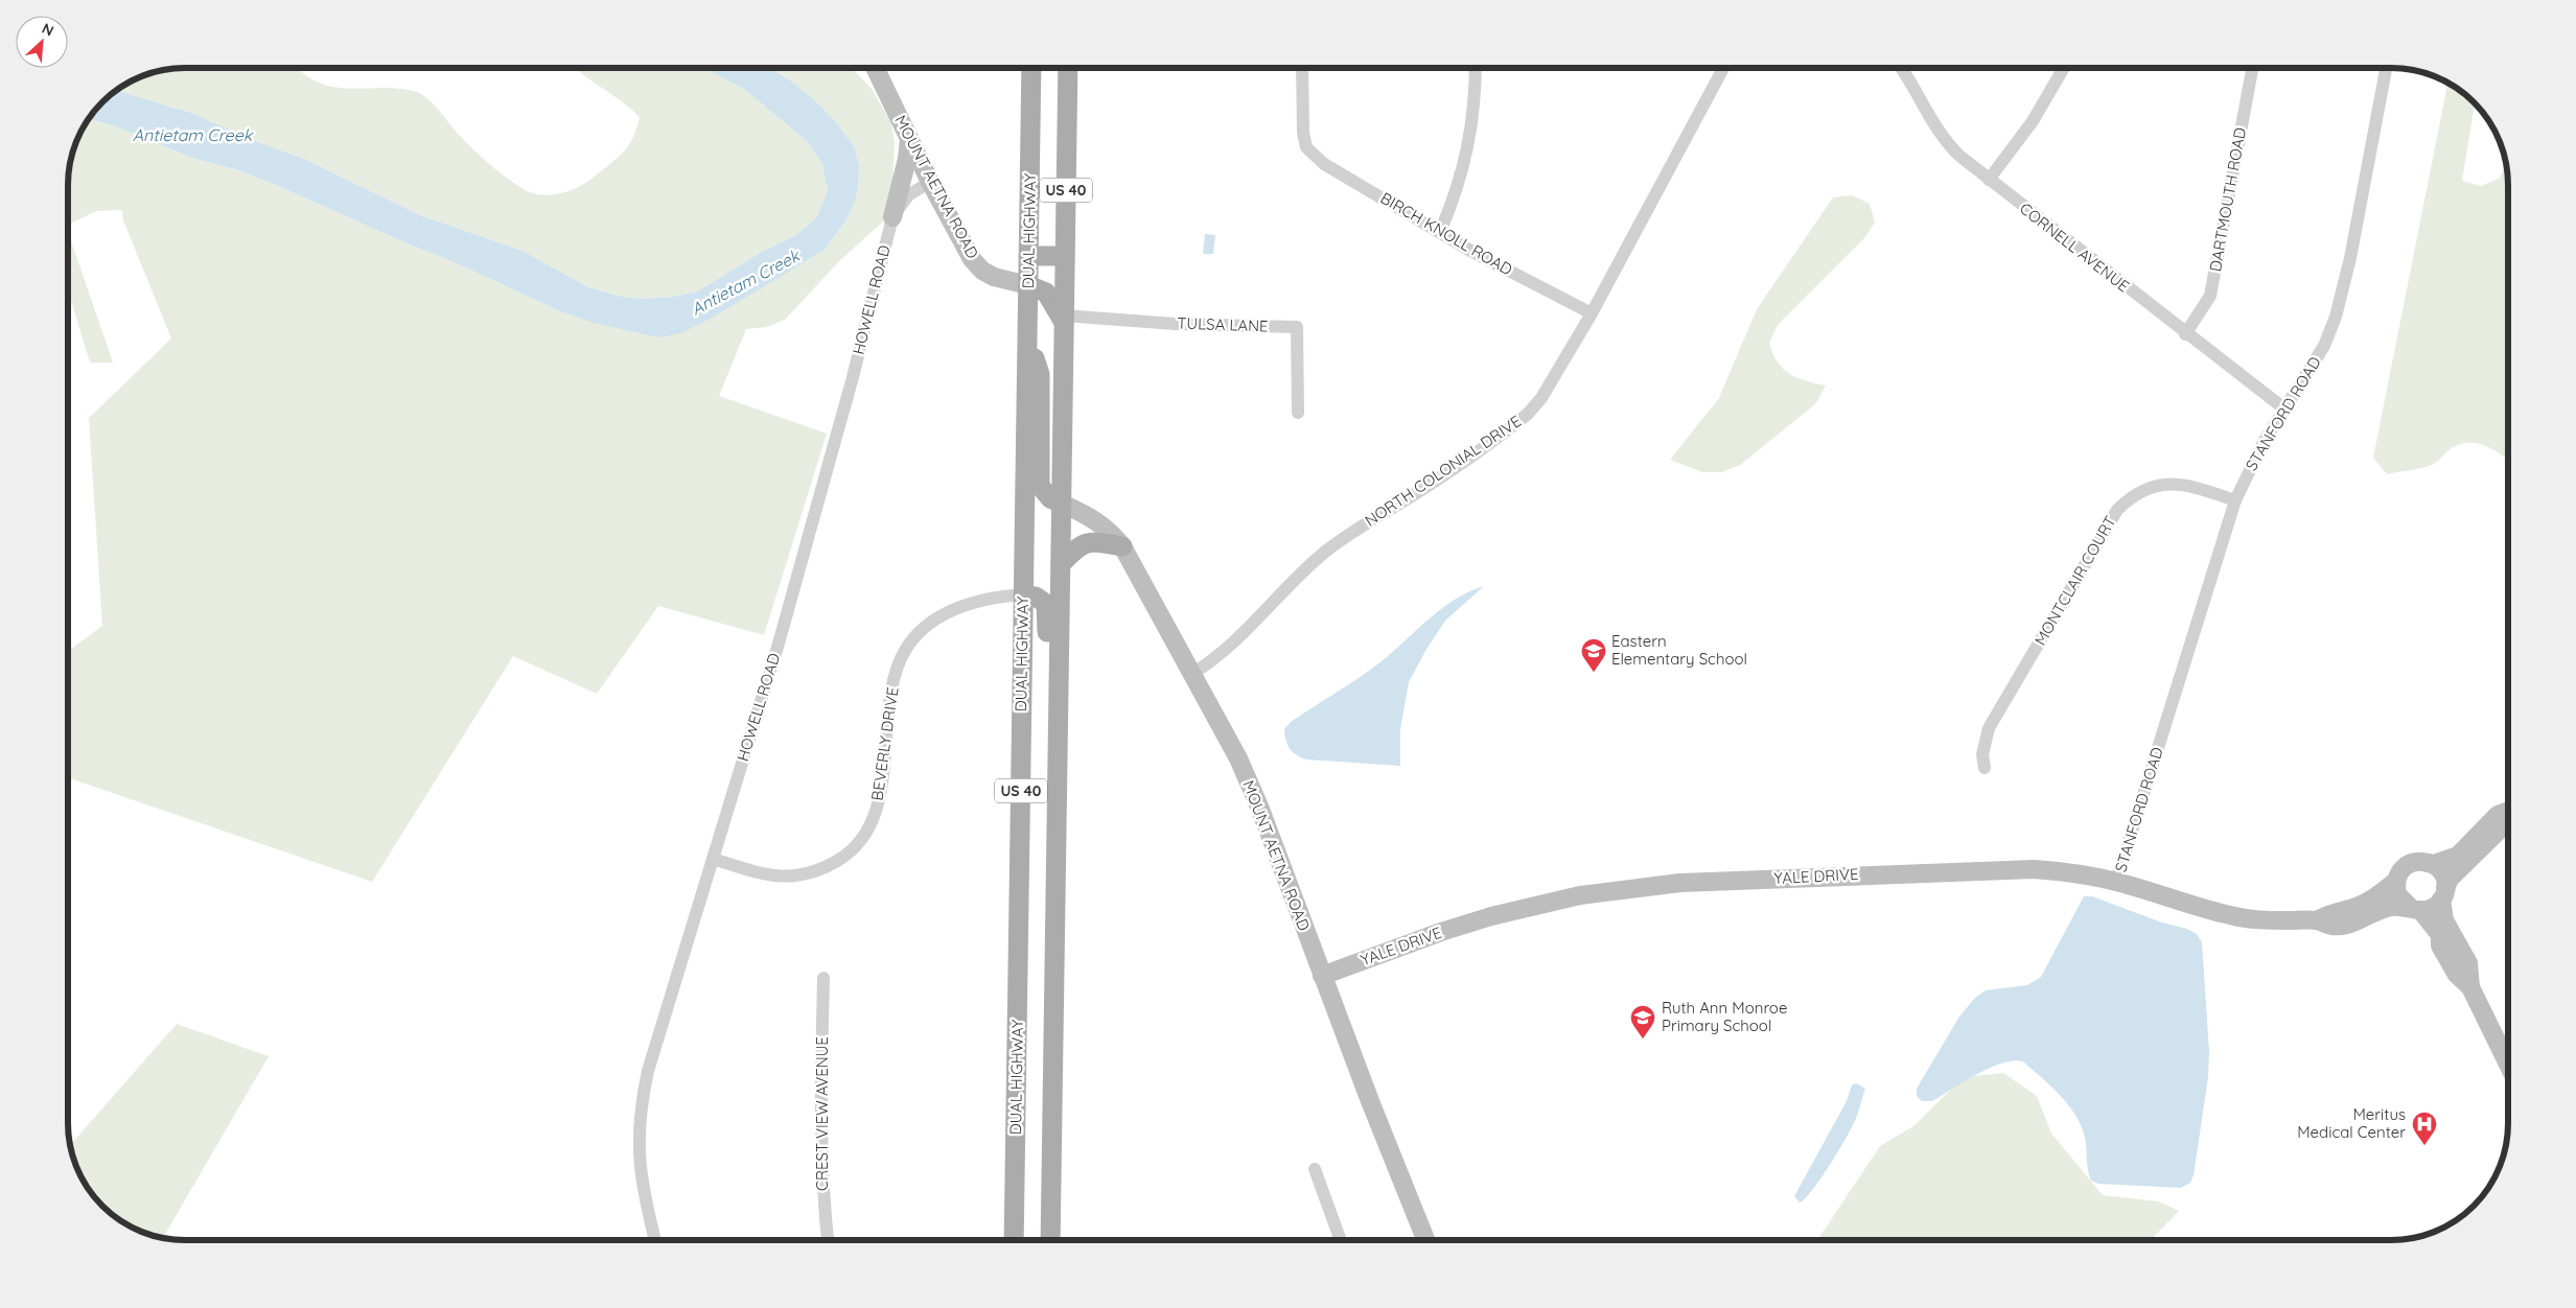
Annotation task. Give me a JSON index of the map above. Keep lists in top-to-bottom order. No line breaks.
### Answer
{"streets":{"main road":["US 40","DUAL HIGHWAY"],"street":["MOUNT AETNA ROAD","DARTMOUTH ROAD","BIRCH KNOLL ROAD","CORNELL AVENUE","HOWELL ROAD","TULSA LANE","STANFORD ROAD","NORTH COLONIAL DRIVE","MONTCLAIR COURT","BEVERLY DRIVE","YALE DRIVE","CREST VIEW AVENUE"]},"crossings":[["MOUNT AETNA ROAD","US 40"],["MOUNT AETNA ROAD","DUAL HIGHWAY"],["MOUNT AETNA ROAD","HOWELL ROAD"],["MOUNT AETNA ROAD","NORTH COLONIAL DRIVE"],["MOUNT AETNA ROAD","YALE DRIVE"],["US 40","TULSA LANE"],["DARTMOUTH ROAD","CORNELL AVENUE"],["DUAL HIGHWAY","BEVERLY DRIVE"],["BIRCH KNOLL ROAD","NORTH COLONIAL DRIVE"],["CORNELL AVENUE","STANFORD ROAD"],["HOWELL ROAD","BEVERLY DRIVE"],["STANFORD ROAD","MONTCLAIR COURT"],["STANFORD ROAD","YALE DRIVE"]],"water":["Antietam Creek"],"places":{"school or university":["Eastern Elementary School","Ruth Ann Monroe Primary School"],"hospital":["Meritus Medical Center"]},"north":"top right"}
